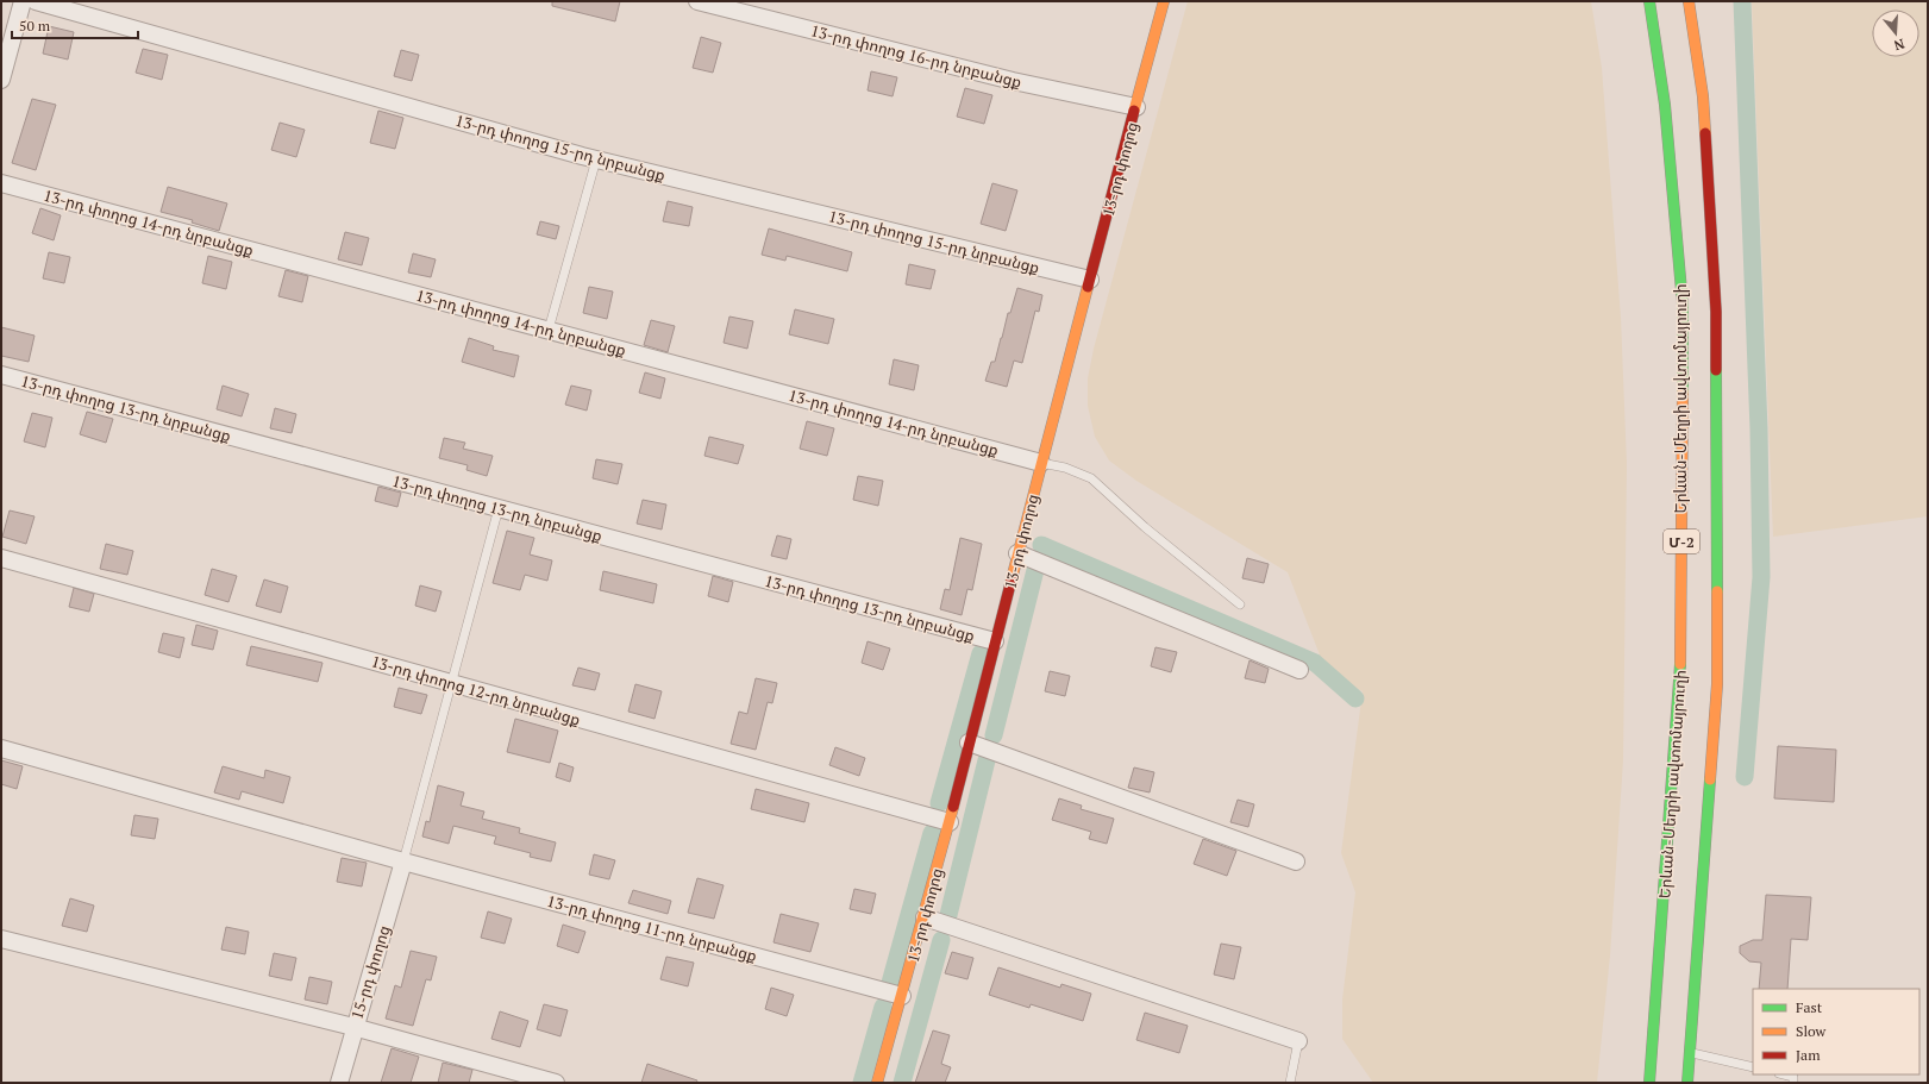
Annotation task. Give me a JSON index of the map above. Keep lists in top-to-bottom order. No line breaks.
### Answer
{"streets":{"main road":["13-րդ փողոց","Երևան-Մեղրի ավտոմայրուղի","Մ-2"],"street":["13-րդ փողոց 16-րդ նրբանցք","13-րդ փողոց 15-րդ նրբանցք","13-րդ փողոց 14-րդ նրբանցք","13-րդ փողոց 13-րդ նրբանցք","13-րդ փողոց 12-րդ նրբանցք","13-րդ փողոց 11-րդ նրբանցք","15-րդ փողոց"]},"crossings":[["13-րդ փողոց 16-րդ նրբանցք","13-րդ փողոց"],["13-րդ փողոց 15-րդ նրբանցք","13-րդ փողոց"],["13-րդ փողոց","13-րդ փողոց 14-րդ նրբանցք"],["13-րդ փողոց","13-րդ փողոց 13-րդ նրբանցք"],["13-րդ փողոց","13-րդ փողոց 12-րդ նրբանցք"],["13-րդ փողոց","13-րդ փողոց 11-րդ նրբանցք"],["13-րդ փողոց 11-րդ նրբանցք","15-րդ փողոց"]],"legend":["Fast","Slow","Jam"],"scale_bar":"50 m","north":"bottom"}
